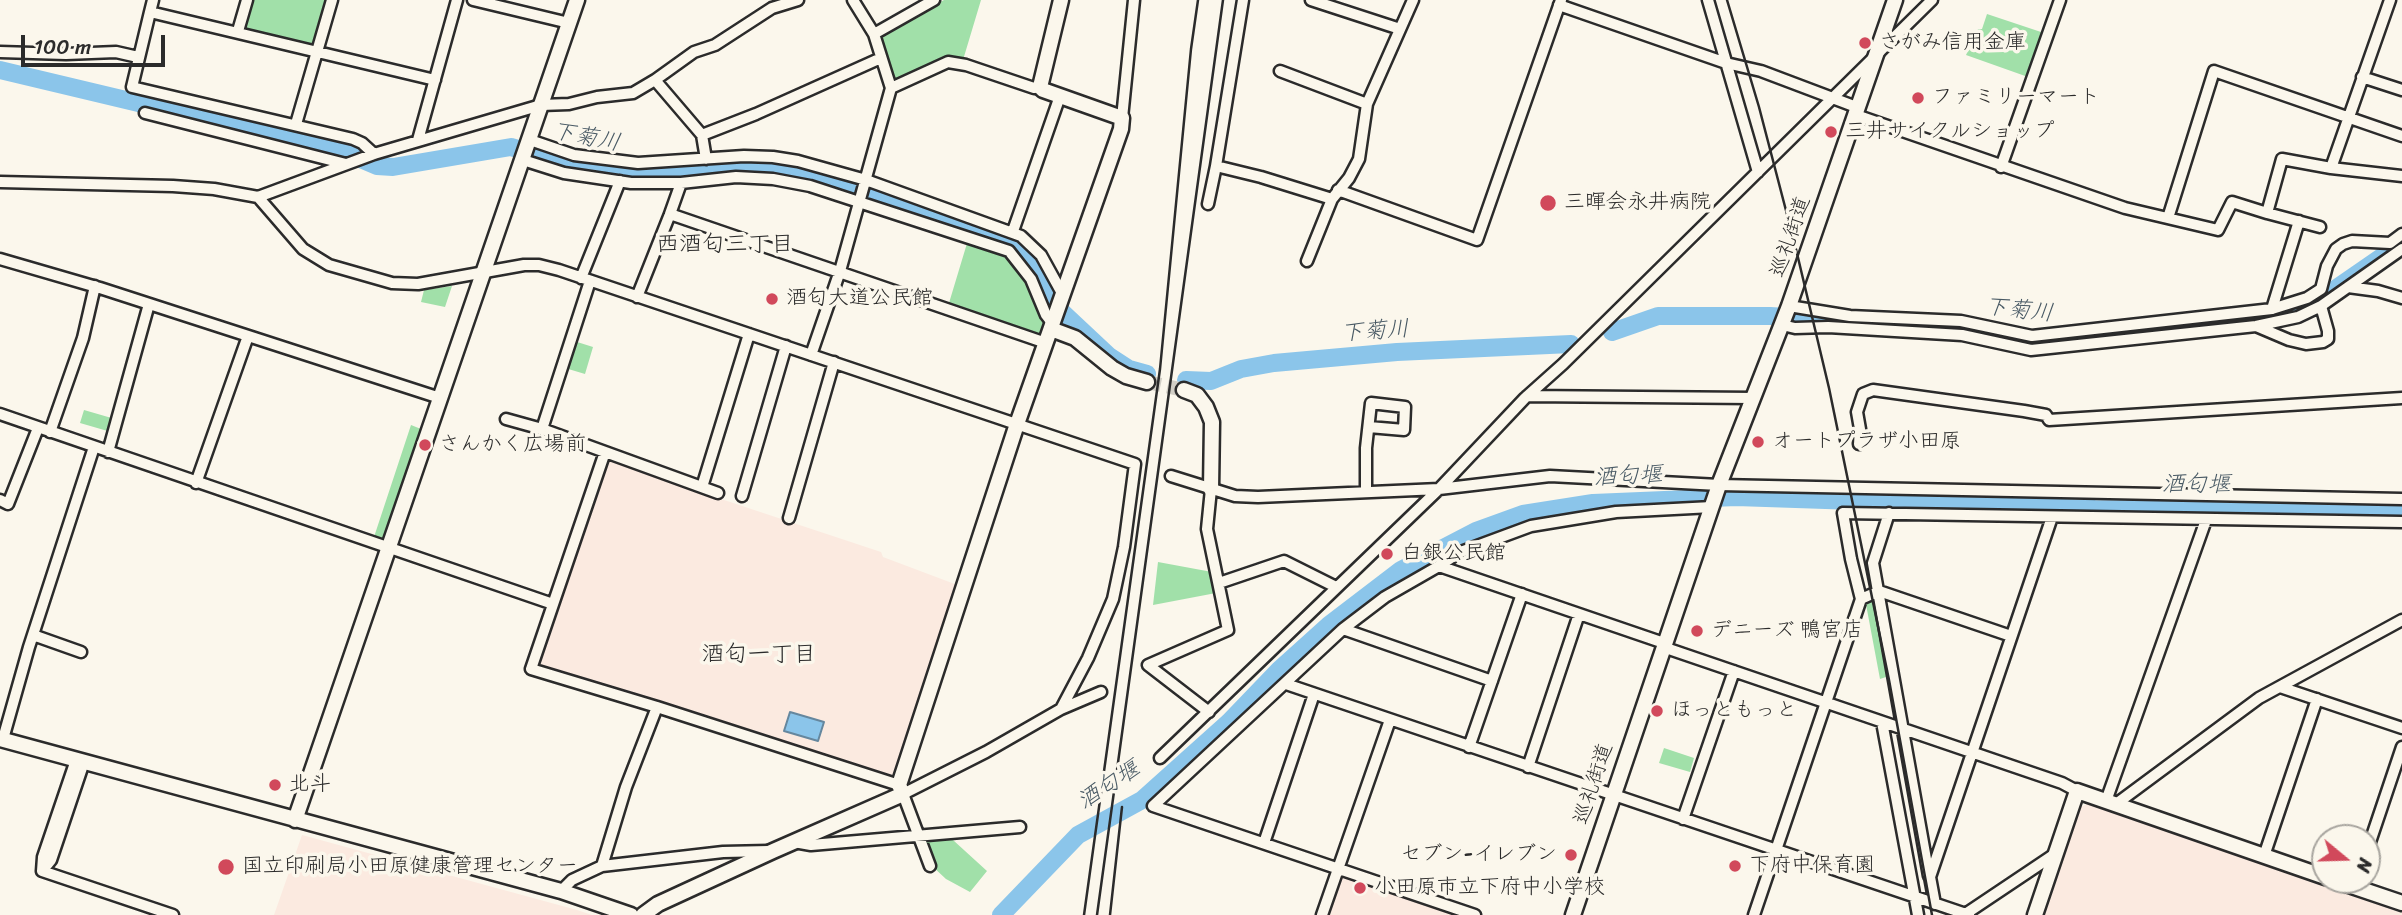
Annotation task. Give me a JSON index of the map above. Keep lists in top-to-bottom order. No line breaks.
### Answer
{"streets":{"street":["巡礼街道"]},"districts":["西酒匂三丁目","酒匂一丁目"],"water":["下菊川","酒匂堰"],"places":["さがみ信用金庫","ファミリーマート","三井サイクルショップ","三暉会永井病院","酒匂大道公民館","オートプラザ小田原","さんかく広場前","白銀公民館","デニーズ 鴨宮店","ほっともっと","北斗","セブン-イレブン","下府中保育園","国立印刷局小田原健康管理センター","小田原市立下府中小学校"],"scale_bar":"100 m","north":"right"}
